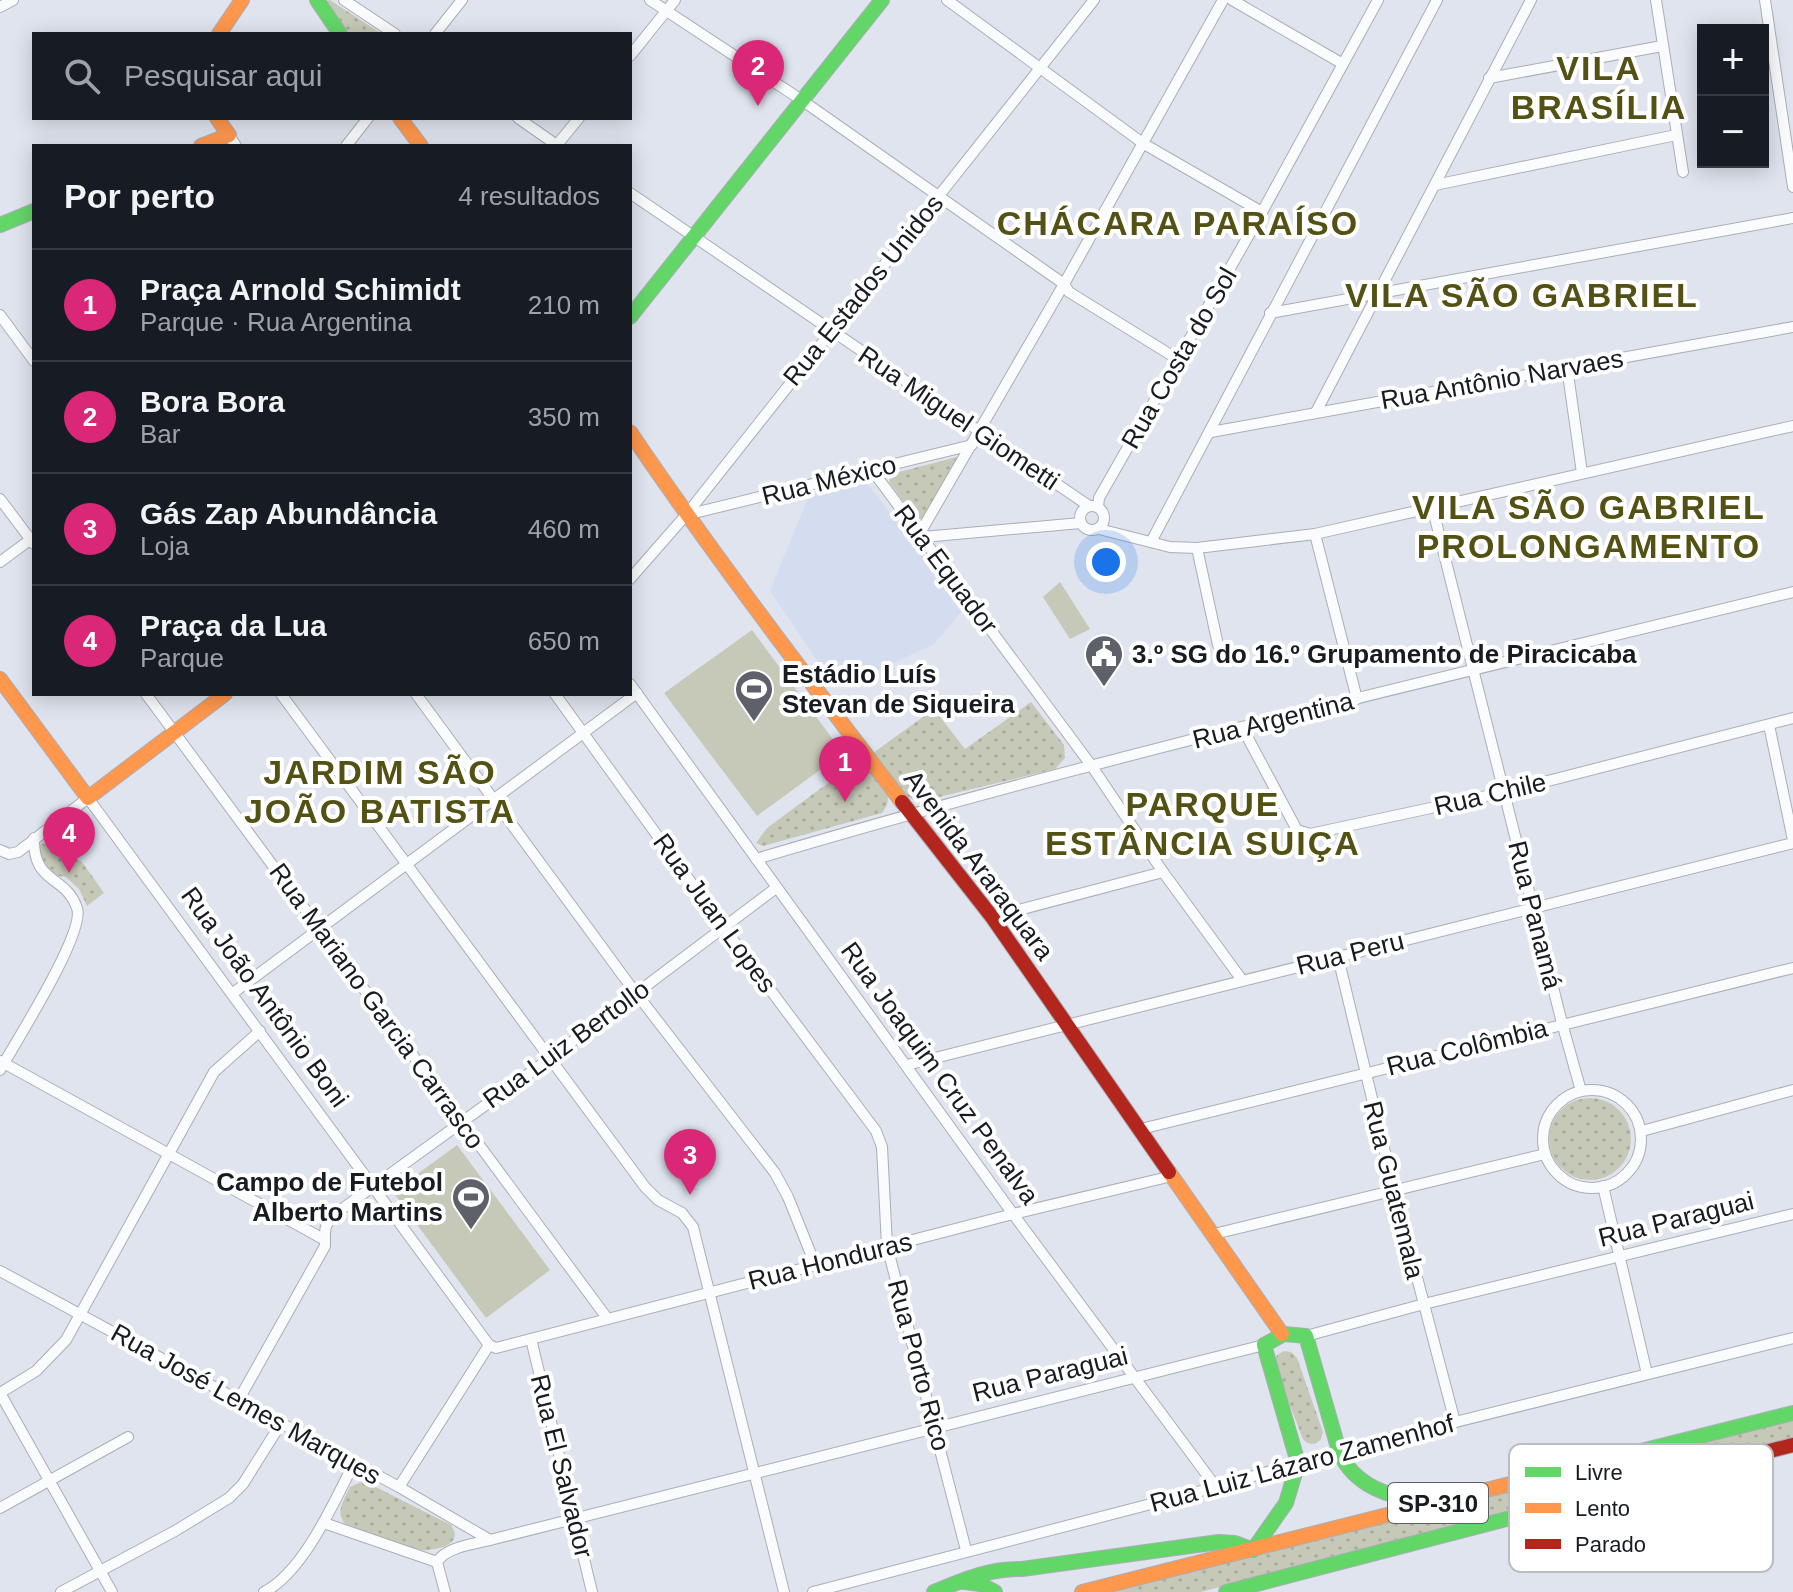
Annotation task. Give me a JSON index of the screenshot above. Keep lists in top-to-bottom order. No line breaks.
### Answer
{"streets":{"main road":["Avenida Araraquara","Rua João Antônio Boni","Rua Paraguai","SP-310"],"street":["Rua Estados Unidos","Rua Costa do Sol","Rua Antônio Narvaes","Rua Miguel Giometti","Rua México","Rua Equador","Rua Argentina","Rua Chile","Rua Juan Lopes","Rua Panamá","Rua Peru","Rua Mariano Garcia Carrasco","Rua Luiz Bertollo","Rua Colômbia","Rua Joaquim Cruz Penalva","Rua Guatemala","Rua Honduras","Rua Porto Rico","Rua José Lemes Marques","Rua Luiz Lázaro Zamenhof","Rua El Salvador"]},"crossings":[["Rua Estados Unidos","Rua Miguel Giometti"],["Rua Estados Unidos","Rua México"],["Rua Estados Unidos","Avenida Araraquara"],["Rua Costa do Sol","Rua Miguel Giometti"],["Rua Miguel Giometti","Rua Panamá"],["Rua México","Rua Equador"],["Rua México","Avenida Araraquara"],["Rua Equador","Rua Argentina"],["Rua Equador","Rua Peru"],["Rua Argentina","Rua Chile"],["Rua Argentina","Avenida Araraquara"],["Rua Argentina","Rua Panamá"],["Rua Argentina","Rua Joaquim Cruz Penalva"],["Rua Chile","Rua Panamá"],["Avenida Araraquara","Rua Peru"],["Avenida Araraquara","Rua Colômbia"],["Avenida Araraquara","Rua Paraguai"],["Avenida Araraquara","Rua Honduras"],["Rua Juan Lopes","Rua Luiz Bertollo"],["Rua Juan Lopes","Rua Porto Rico"],["Rua Panamá","Rua Peru"],["Rua Panamá","Rua Colômbia"],["Rua Peru","Rua Joaquim Cruz Penalva"],["Rua Peru","Rua Guatemala"],["Rua João Antônio Boni","Rua Luiz Bertollo"],["Rua João Antônio Boni","Rua Honduras"],["Rua Mariano Garcia Carrasco","Rua Luiz Bertollo"],["Rua Mariano Garcia Carrasco","Rua Honduras"],["Rua Luiz Bertollo","Rua Joaquim Cruz Penalva"],["Rua Luiz Bertollo","Rua José Lemes Marques"],["Rua Colômbia","Rua Guatemala"],["Rua Joaquim Cruz Penalva","Rua Paraguai"],["Rua Joaquim Cruz Penalva","Rua Honduras"],["Rua Joaquim Cruz Penalva","Rua Luiz Lázaro Zamenhof"],["Rua Guatemala","Rua Paraguai"],["Rua Guatemala","Rua Luiz Lázaro Zamenhof"],["Rua Paraguai","Rua Porto Rico"],["Rua Paraguai","Rua José Lemes Marques"],["Rua Paraguai","Rua El Salvador"],["Rua Honduras","Rua Porto Rico"],["Rua Honduras","Rua El Salvador"],["Rua Porto Rico","Rua Luiz Lázaro Zamenhof"]],"districts":["VILA BRASÍLIA","CHÁCARA PARAÍSO","VILA SÃO GABRIEL","VILA SÃO GABRIEL PROLONGAMENTO","JARDIM SÃO JOÃO BATISTA","PARQUE ESTÂNCIA SUIÇA"],"places":{"public building":["3.º SG do 16.º Grupamento de Piracicaba"],"sports":["Estádio Luís Stevan de Siqueira","Campo de Futebol Alberto Martins"]},"legend":["Livre","Lento","Parado"],"page":{"map_buttons":["+","−"],"search":"Pesquisar aqui","pins":["2","1","4","3"],"heading":["Por perto","4 resultados"],"list":[{"mark":"1","name":"Praça Arnold Schimidt","note":"Parque · Rua Argentina","value":"210 m"},{"mark":"2","name":"Bora Bora","note":"Bar","value":"350 m"},{"mark":"3","name":"Gás Zap Abundância","note":"Loja","value":"460 m"},{"mark":"4","name":"Praça da Lua","note":"Parque","value":"650 m"}]}}
